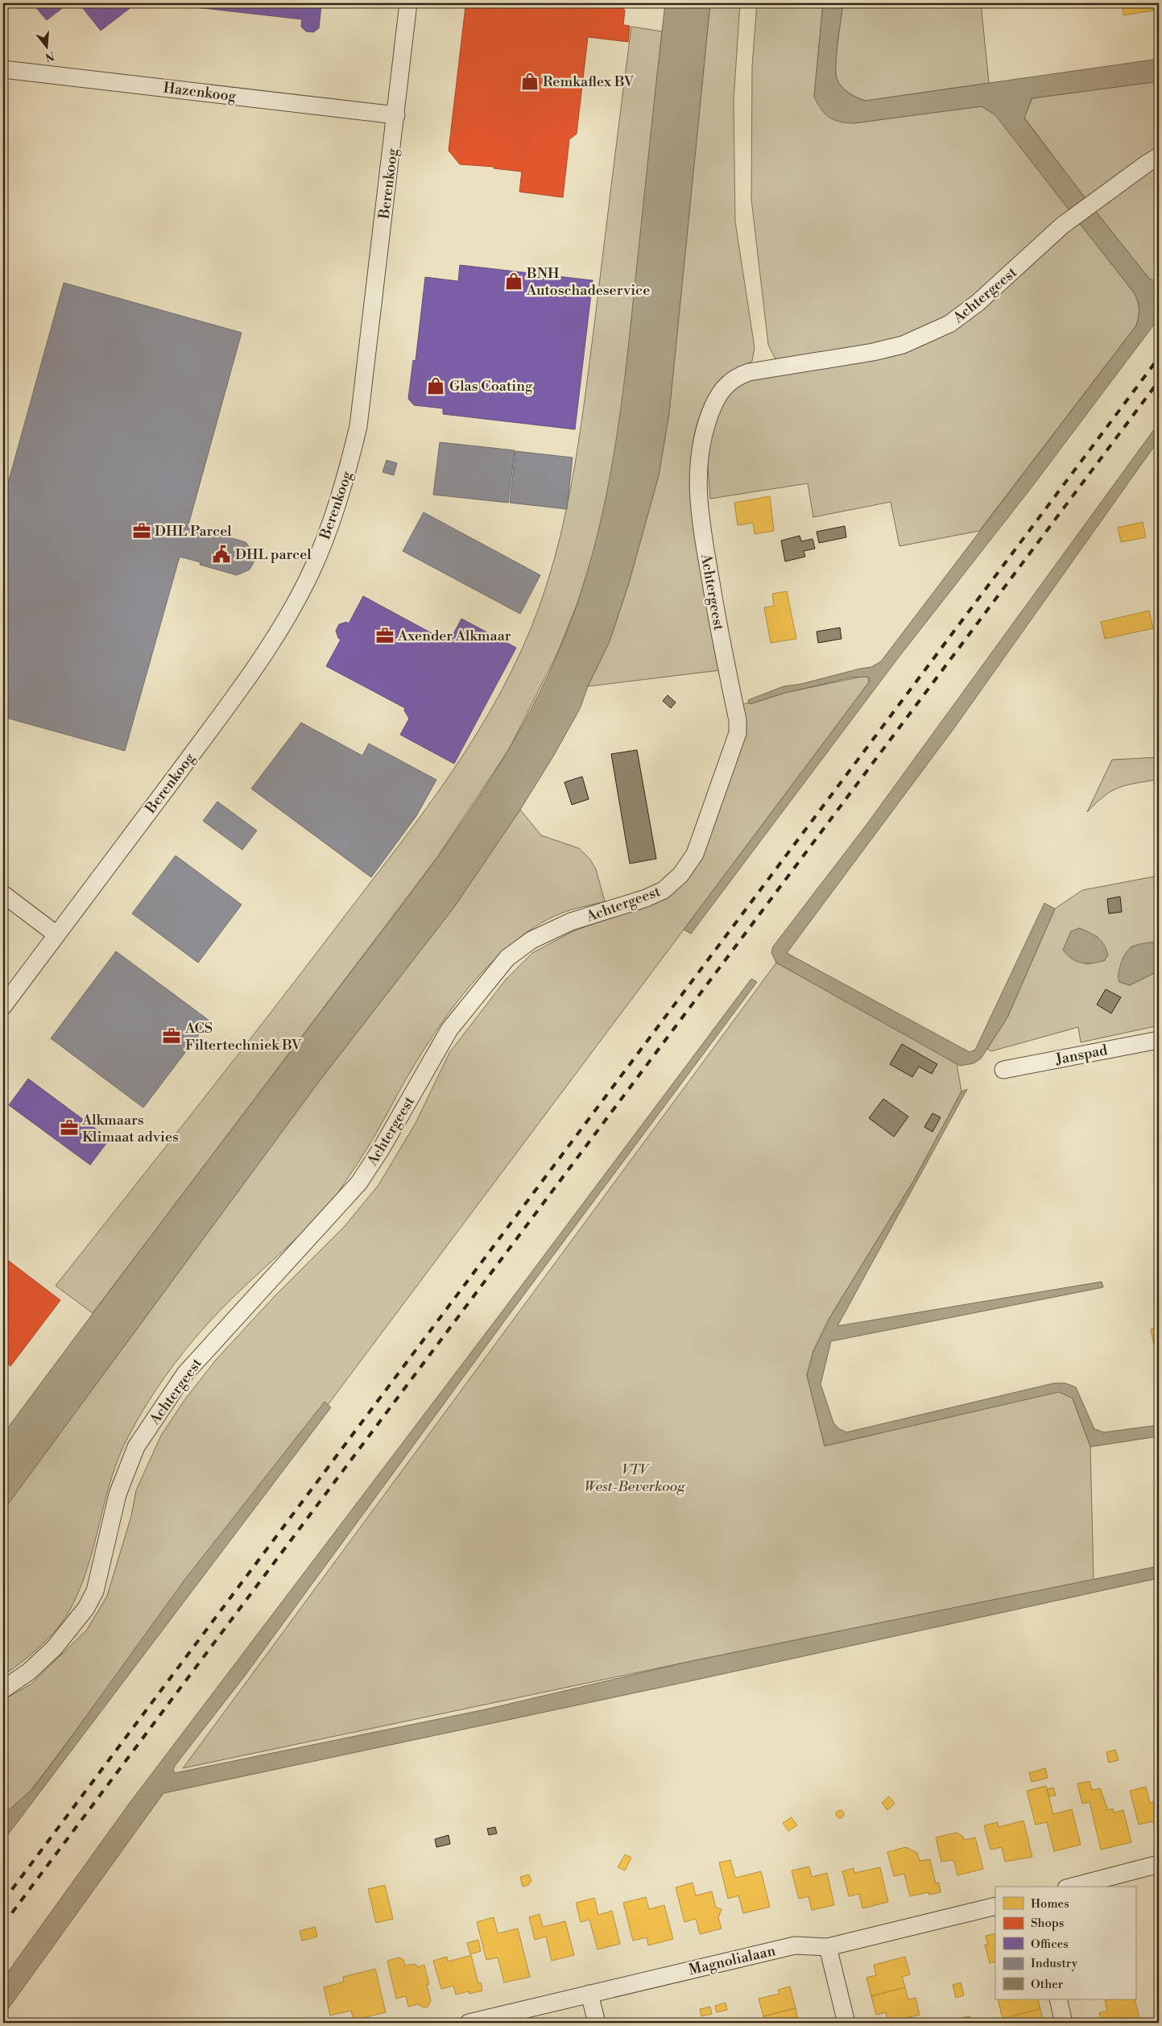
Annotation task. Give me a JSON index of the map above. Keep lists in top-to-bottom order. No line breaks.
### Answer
{"streets":{"street":["Hazenkoog","Berenkoog","Achtergeest","Janspad","Magnolialaan"]},"crossings":[["Hazenkoog","Berenkoog"]],"parks":["VTV West-Beverkoog"],"places":{"shop":["Remkaflex BV","BNH Autoschadeservice","Glas Coating"],"office":["DHL Parcel","Axender Alkmaar","ACS Filtertechniek BV","Alkmaars Klimaat advies"],"public building":["DHL parcel"]},"legend":["Homes","Shops","Offices","Industry","Other"],"north":"bottom"}
